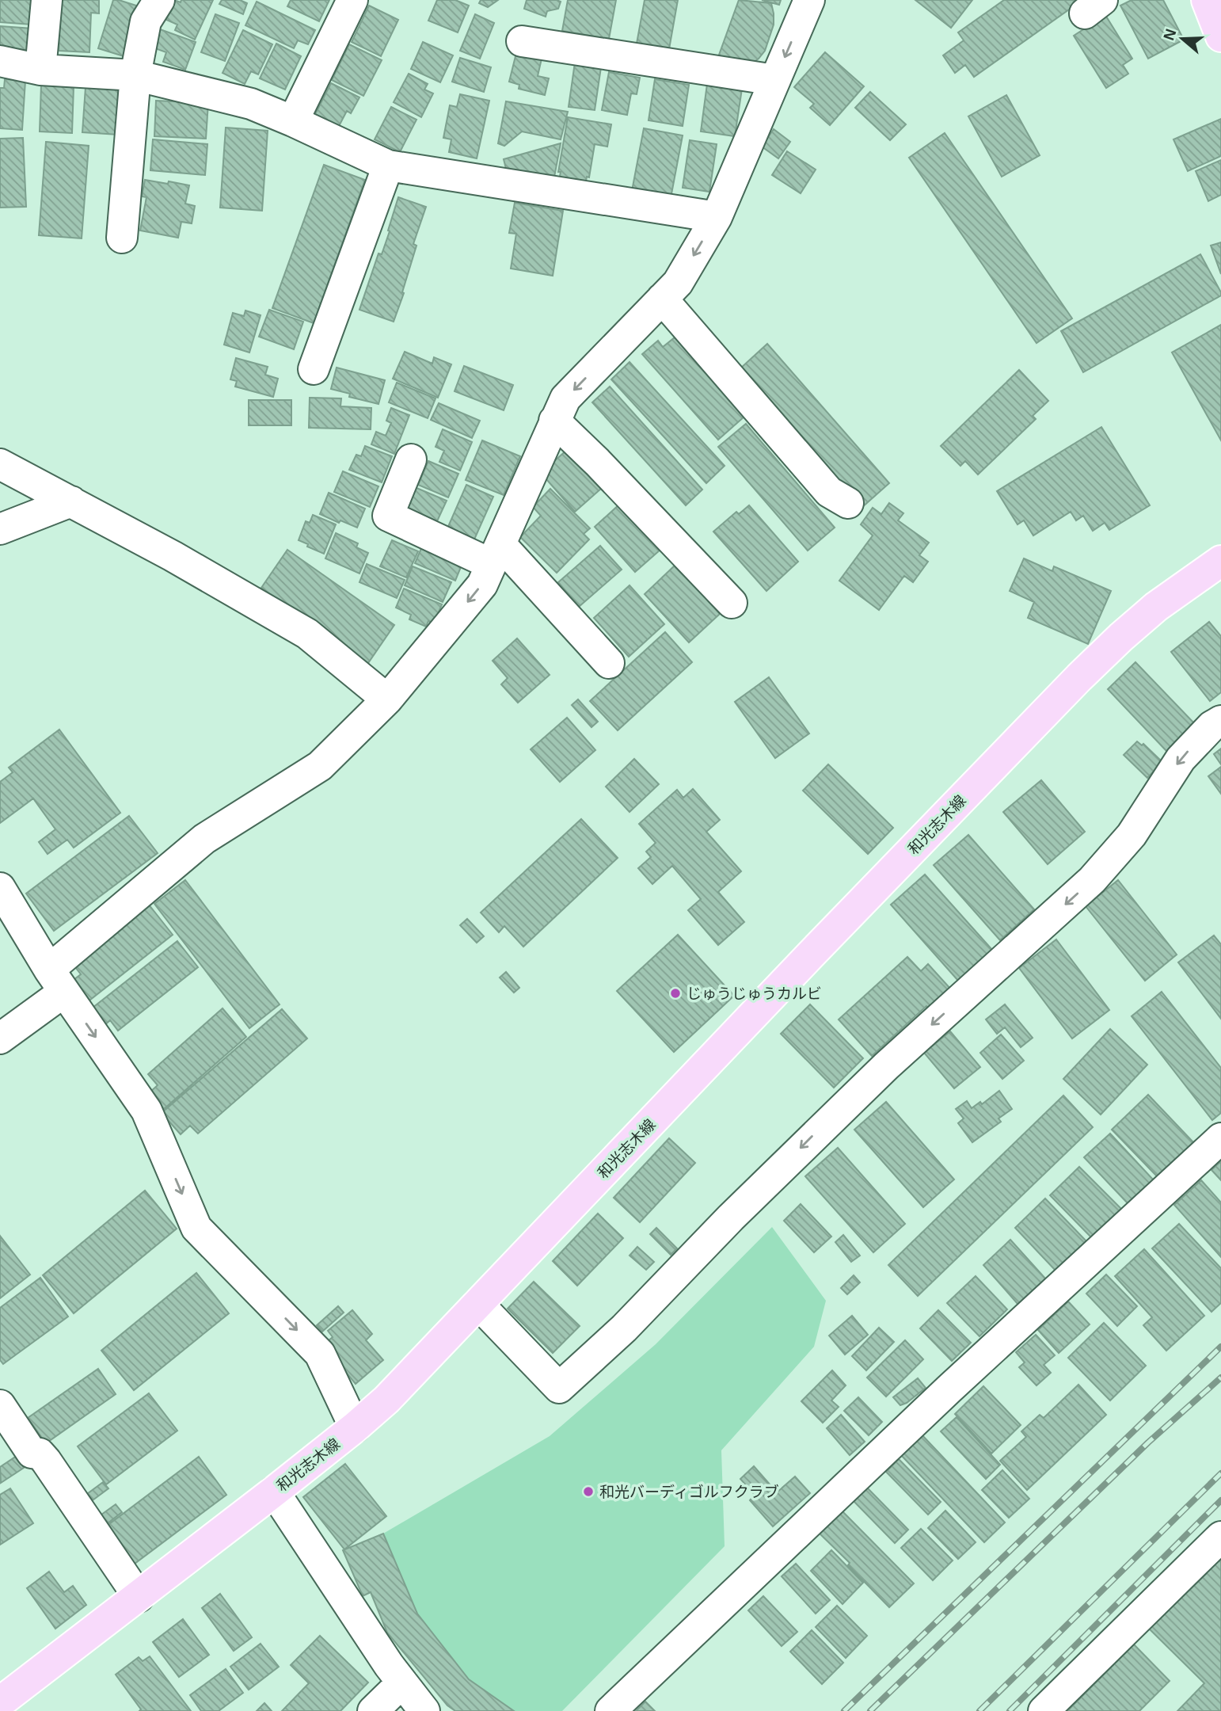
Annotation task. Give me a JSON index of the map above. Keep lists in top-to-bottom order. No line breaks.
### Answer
{"streets":{"main road":["和光志木線"]},"places":["じゅうじゅうカルビ","和光バーディゴルフクラブ"],"north":"left"}
